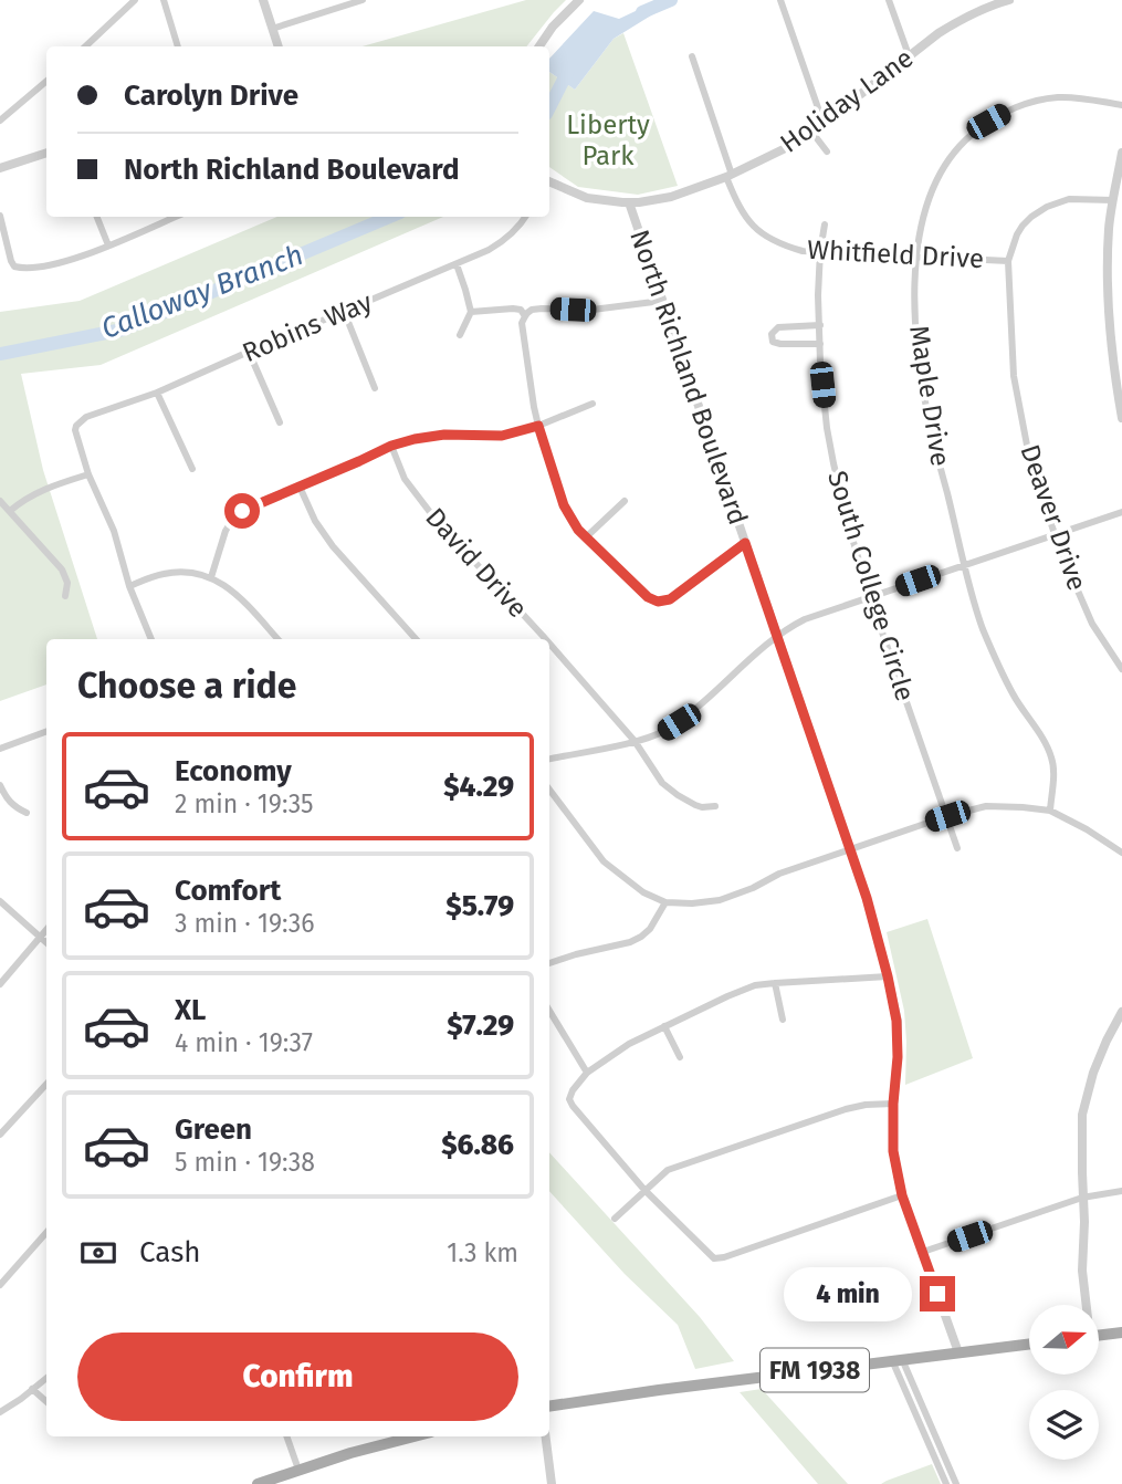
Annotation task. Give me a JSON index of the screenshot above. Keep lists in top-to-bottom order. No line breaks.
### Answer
{"streets":{"main road":["FM 1938"],"street":["Holiday Lane","Whitfield Drive","Robins Way","North Richland Boulevard","Maple Drive","Deaver Drive","David Drive","South College Circle"]},"crossings":[["Holiday Lane","Whitfield Drive"],["Holiday Lane","North Richland Boulevard"],["Whitfield Drive","Maple Drive"],["Whitfield Drive","Deaver Drive"],["Whitfield Drive","South College Circle"],["North Richland Boulevard","FM 1938"]],"water":["Calloway Branch"],"parks":["Liberty Park"],"north":"right","page":{"banner":["Carolyn Drive","North Richland Boulevard"],"heading":"Choose a ride","list":[{"name":"Economy","note":"2 min · 19:35","value":"$4.29"},{"name":"Comfort","note":"3 min · 19:36","value":"$5.79"},{"name":"XL","note":"4 min · 19:37","value":"$7.29"},{"name":"Green","note":"5 min · 19:38","value":"$6.86"}],"pay":["Cash","1.3 km"],"bubble":"4 min","buttons":"Confirm"}}
